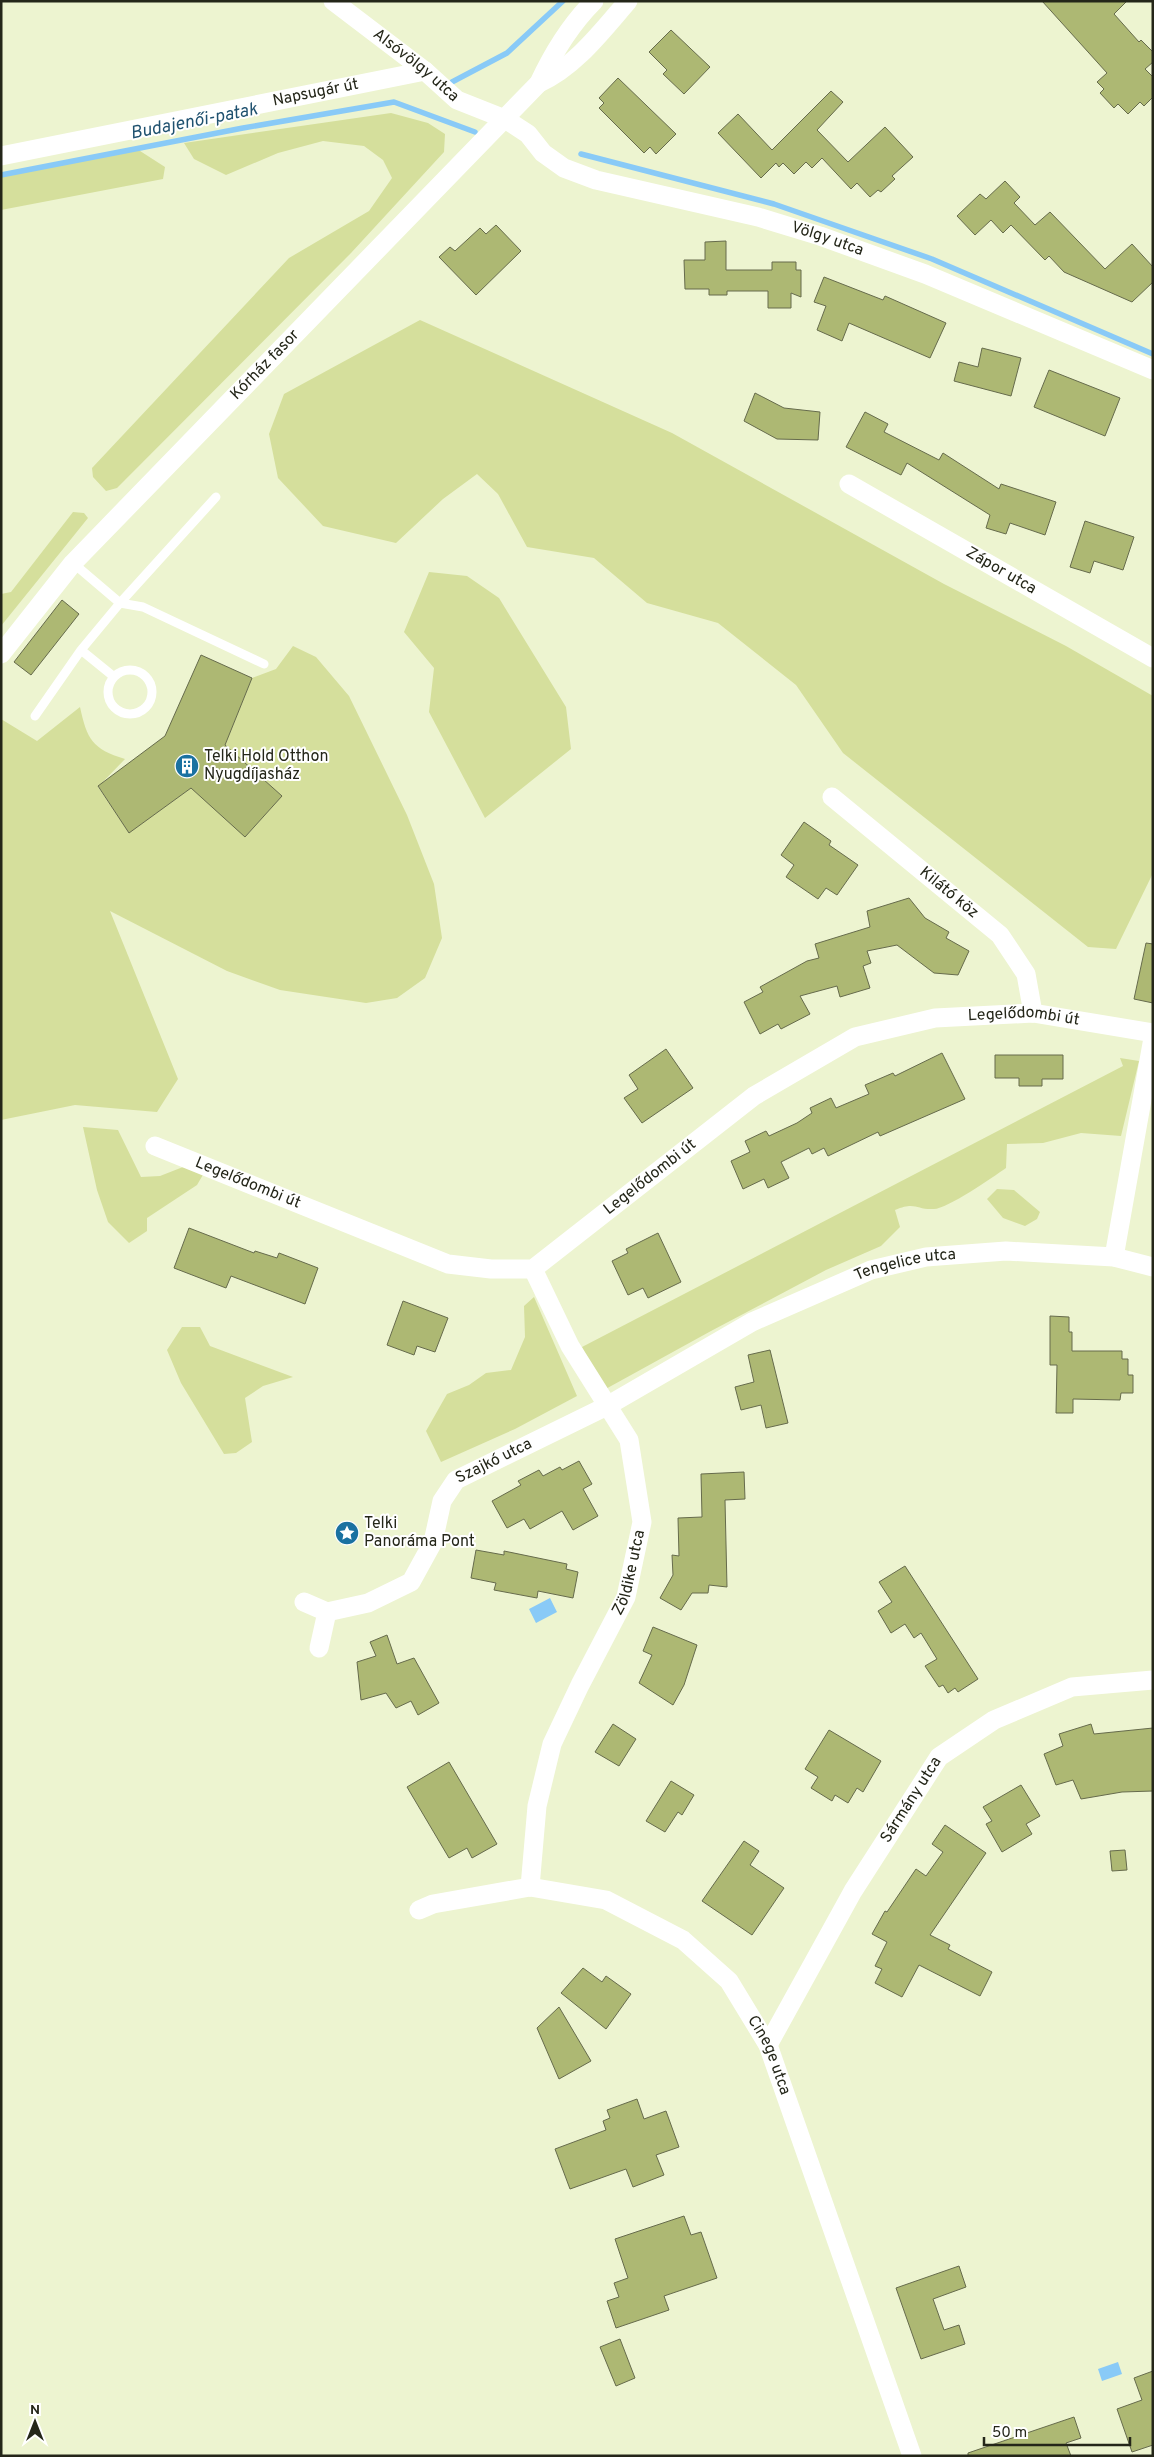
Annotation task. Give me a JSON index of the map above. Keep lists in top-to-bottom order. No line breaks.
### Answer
{"streets":{"street":["Alsóvölgy utca","Napsugár út","Völgy utca","Kórház fasor","Zápor utca","Kilátó köz","Legelődombi út","Tengelice utca","Szajkó utca","Zöldike utca","Sármány utca","Cinege utca"]},"crossings":[["Alsóvölgy utca","Napsugár út"],["Alsóvölgy utca","Völgy utca"],["Alsóvölgy utca","Kórház fasor"],["Völgy utca","Kórház fasor"],["Kilátó köz","Legelődombi út"],["Legelődombi út","Zöldike utca"],["Tengelice utca","Szajkó utca"],["Tengelice utca","Zöldike utca"],["Szajkó utca","Zöldike utca"],["Zöldike utca","Cinege utca"],["Sármány utca","Cinege utca"]],"water":["Budajenői-patak"],"places":{"building":["Telki Hold Otthon Nyugdíjasház"],"place":["Telki Panoráma Pont"]},"scale_bar":"50 m","north":"top"}
